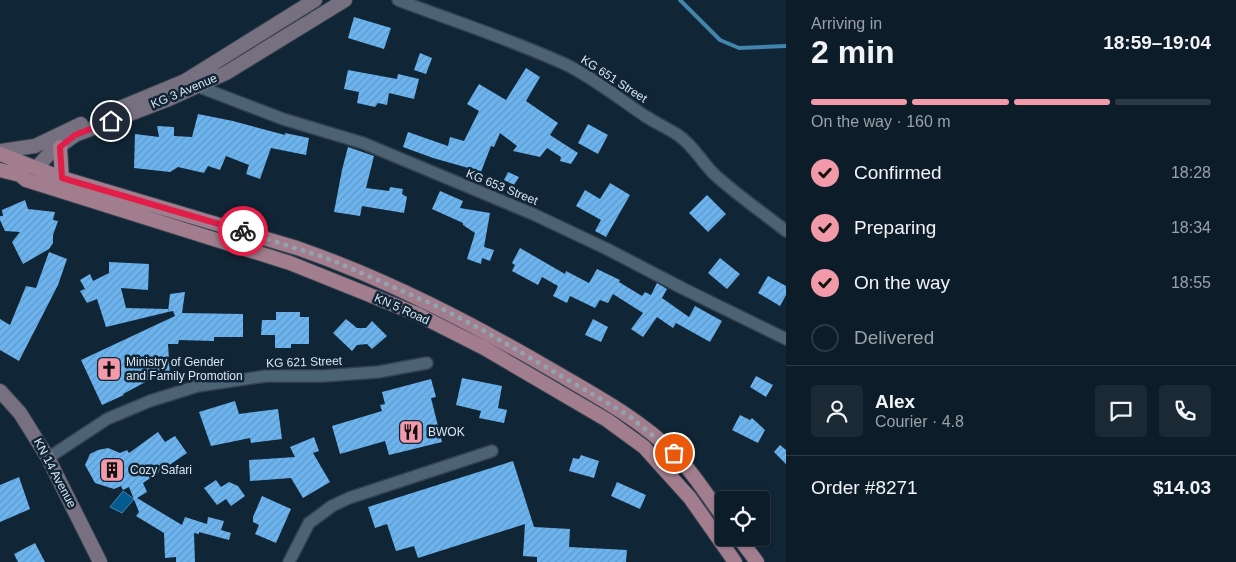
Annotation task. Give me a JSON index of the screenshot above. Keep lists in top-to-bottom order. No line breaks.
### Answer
{"streets":{"main road":["KG 3 Avenue","KN 5 Road","KN 14 Avenue"],"street":["KG 651 Street","KG 653 Street","KG 621 Street"]},"crossings":[["KG 3 Avenue","KG 653 Street"],["KG 3 Avenue","KN 5 Road"],["KG 621 Street","KN 14 Avenue"]],"places":{"church":["Ministry of Gender and Family Promotion"],"restaurant":["BWOK"],"building":["Cozy Safari"]},"page":{"heading":["2 min","Arriving in","18:59–19:04"],"panel":["Alex","Courier · 4.8","Order #8271","$14.03"],"bar":"On the way · 160 m","list":[["Confirmed","18:28"],["Preparing","18:34"],["On the way","18:55"],"Delivered"]}}
